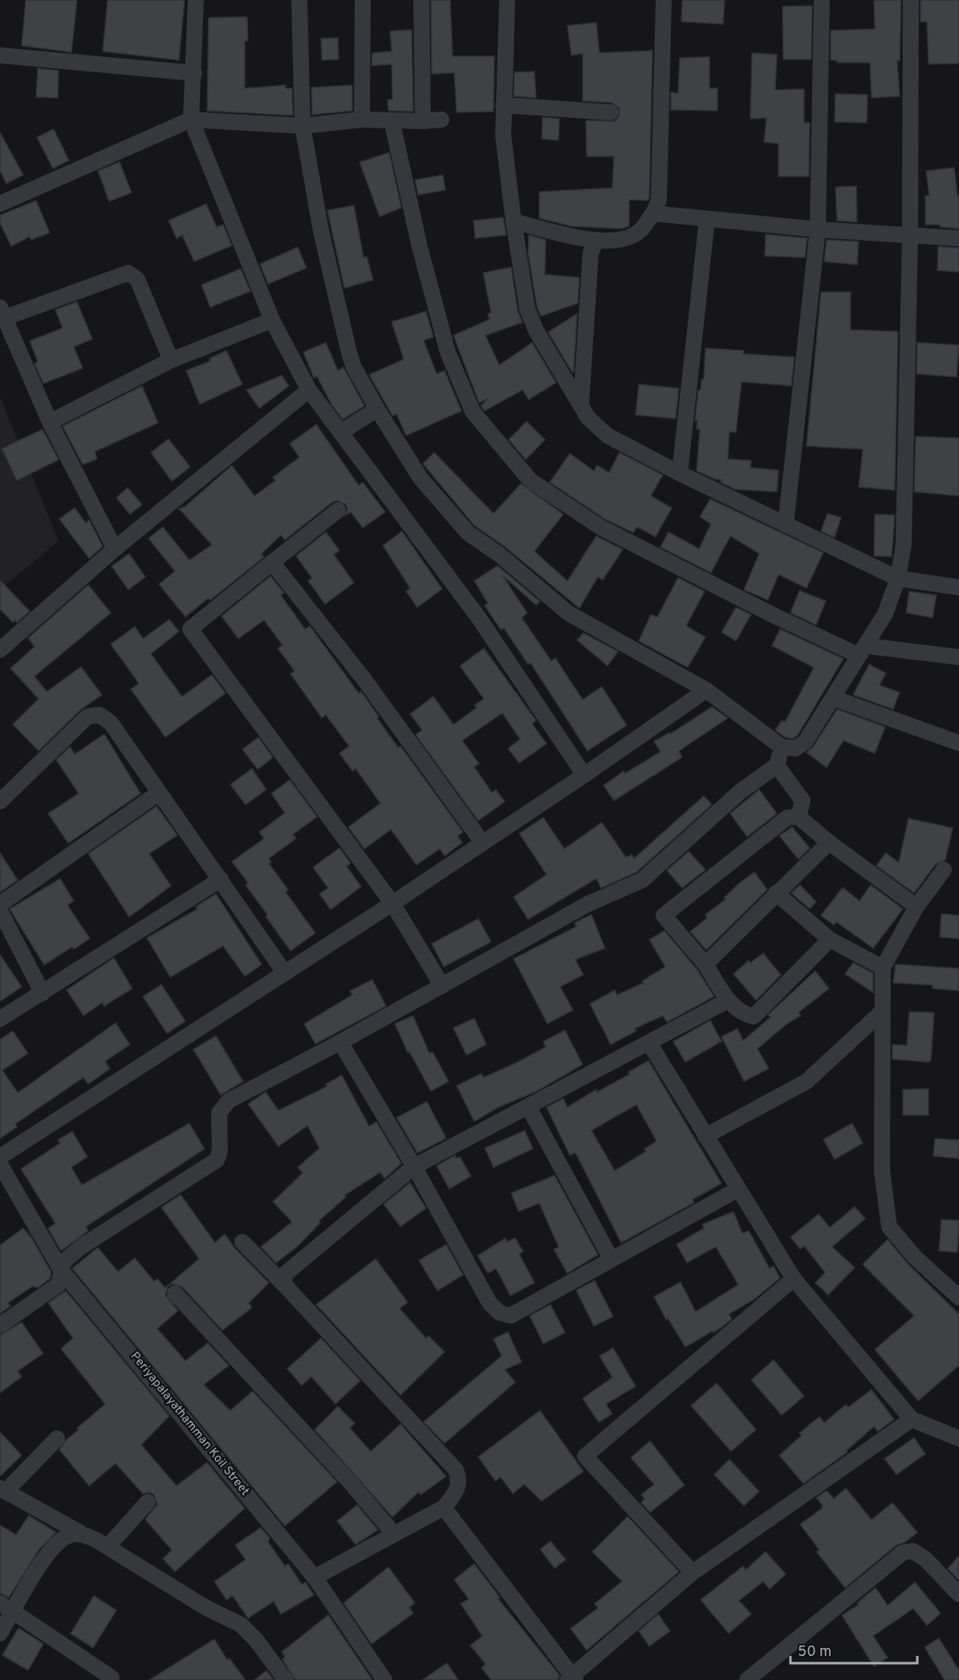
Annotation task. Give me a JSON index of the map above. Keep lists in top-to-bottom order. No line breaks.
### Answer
{"streets":{"street":["Periyapalayathamman Koil Street"]},"scale_bar":"50 m"}
